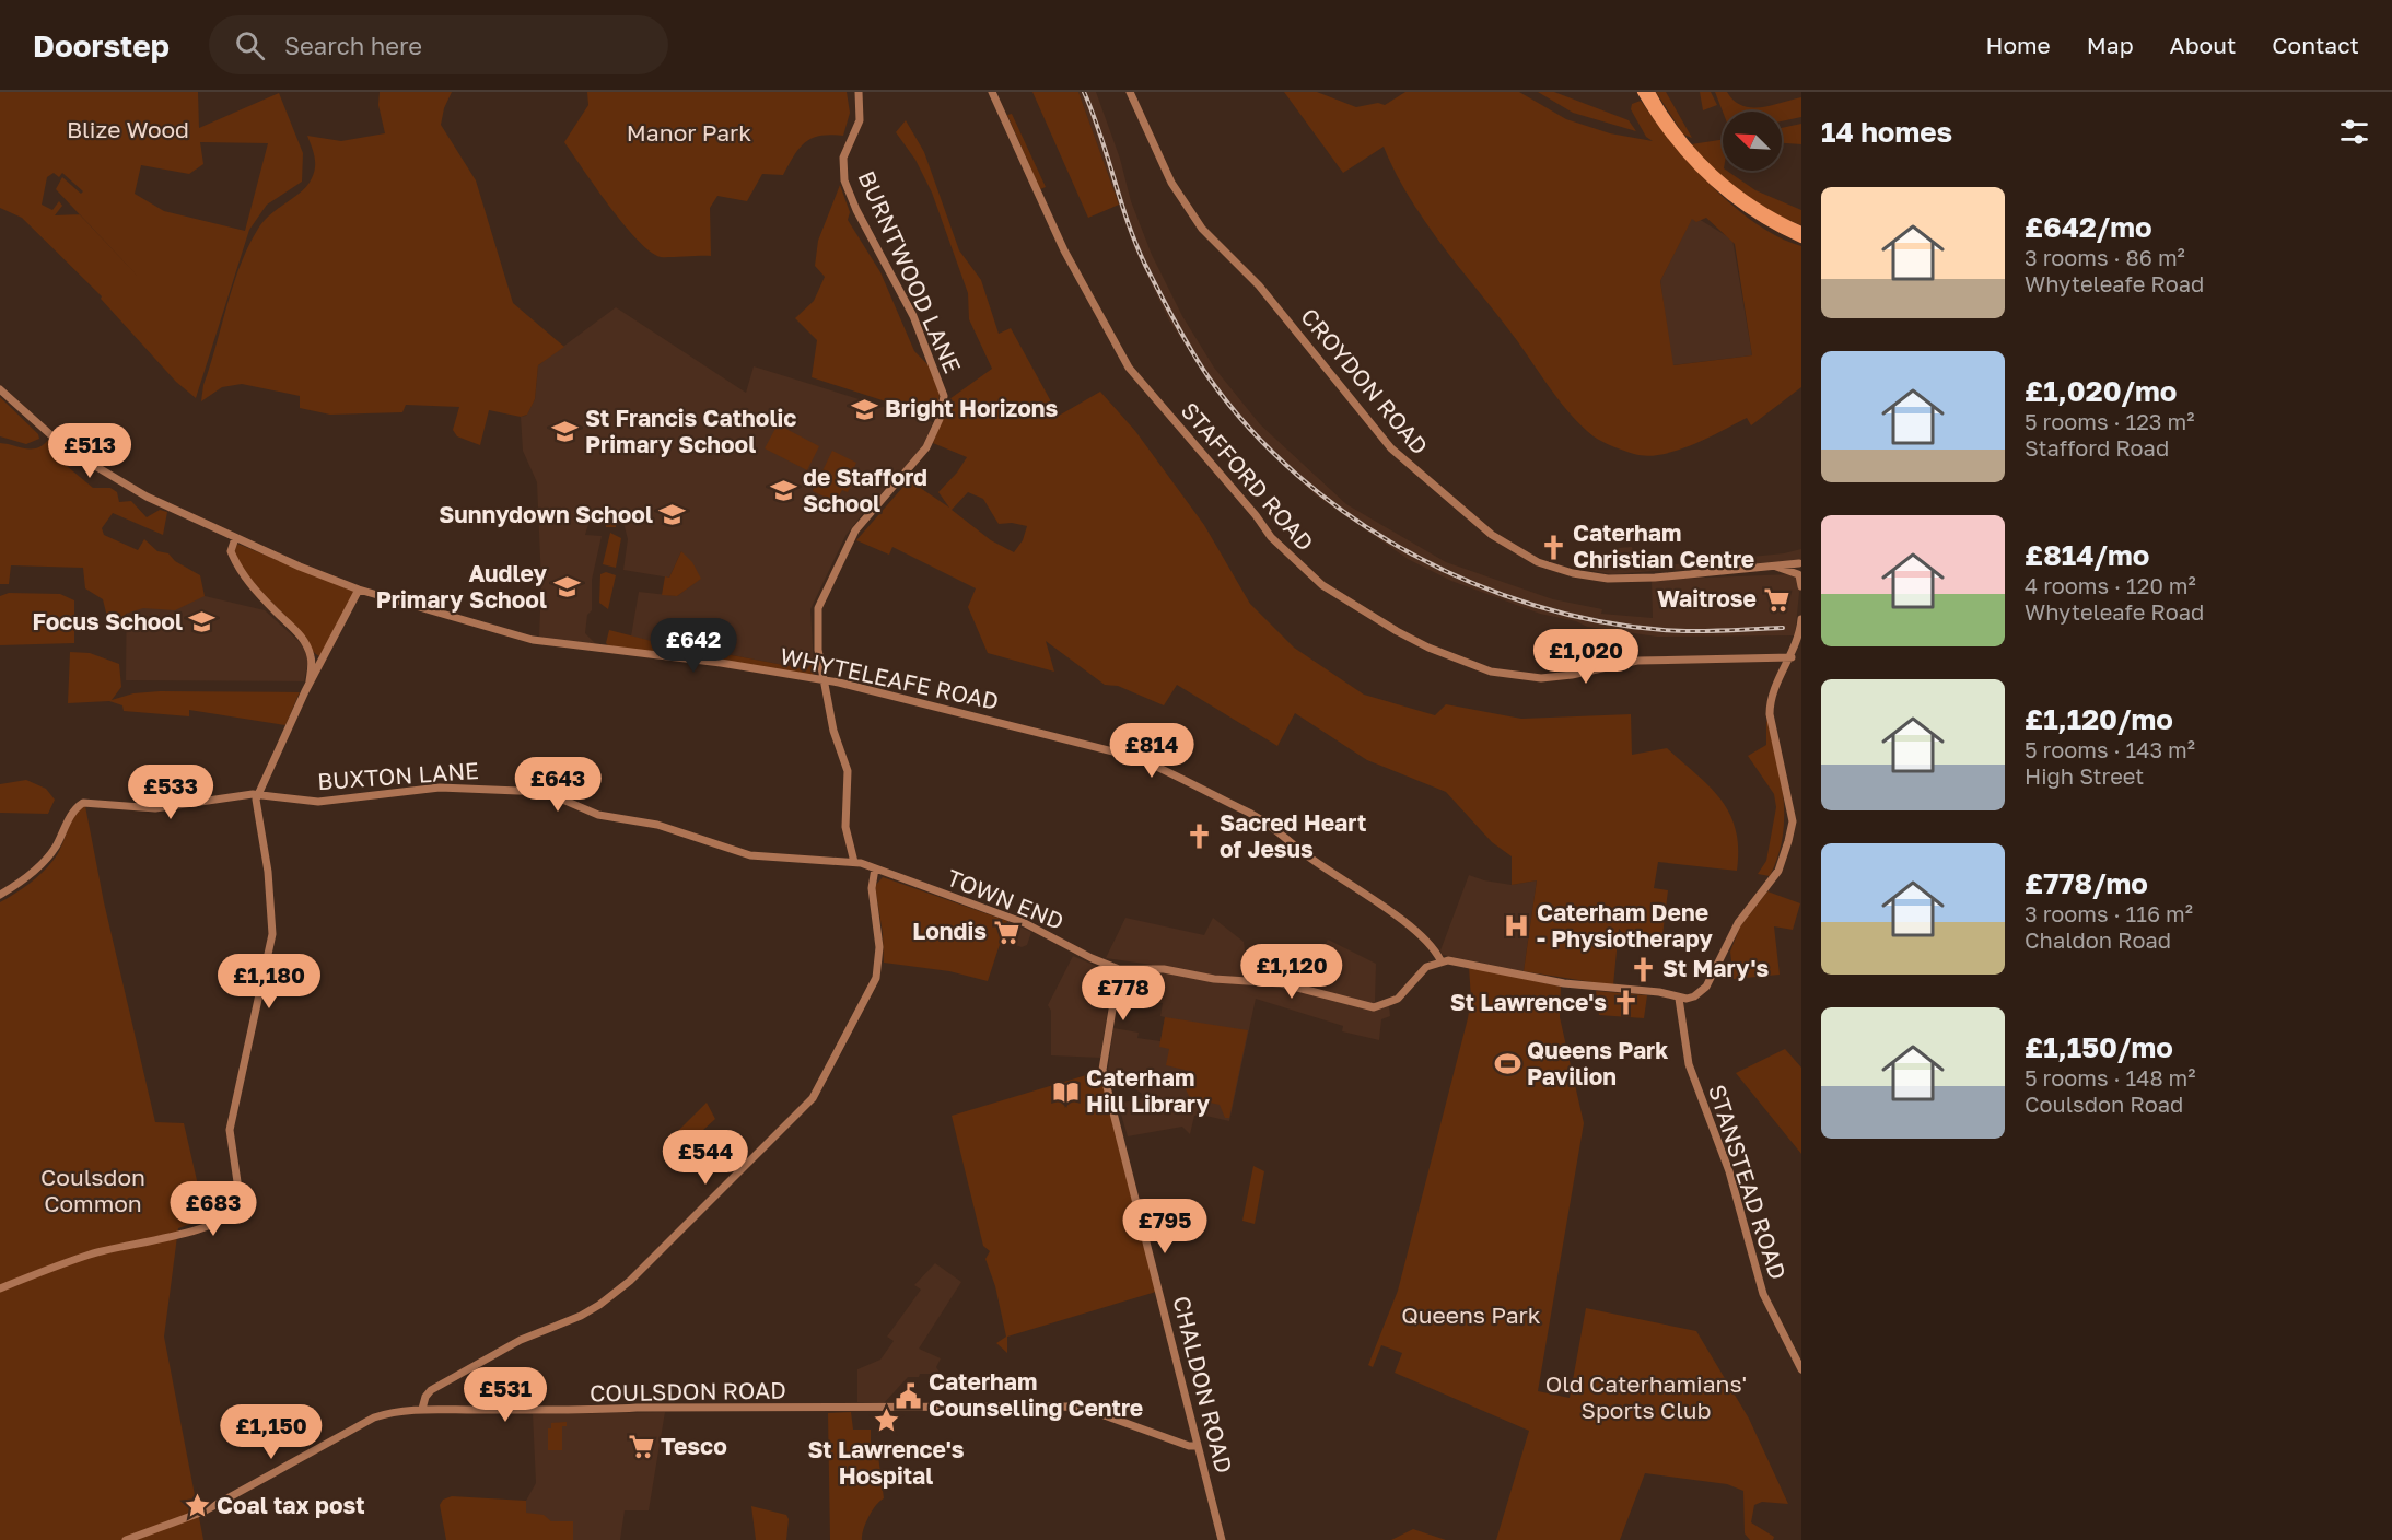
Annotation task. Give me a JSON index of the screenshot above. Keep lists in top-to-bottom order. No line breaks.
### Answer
{"streets":{"street":["BURNTWOOD LANE","CROYDON ROAD","STAFFORD ROAD","WHYTELEAFE ROAD","BUXTON LANE","TOWN END","STANSTEAD ROAD","CHALDON ROAD","COULSDON ROAD"]},"crossings":[["BURNTWOOD LANE","WHYTELEAFE ROAD"],["BURNTWOOD LANE","BUXTON LANE"],["BUXTON LANE","TOWN END"],["TOWN END","CHALDON ROAD"],["CHALDON ROAD","COULSDON ROAD"]],"parks":["Blize Wood","Manor Park","Coulsdon Common","Queens Park","Old Caterhamians' Sports Club"],"places":{"school or university":["Bright Horizons","St Francis Catholic Primary School","de Stafford School","Sunnydown School","Audley Primary School","Focus School"],"church":["Caterham Christian Centre","Sacred Heart of Jesus","St Mary's","St Lawrence's"],"supermarket":["Waitrose","Londis","Tesco"],"hospital":["Caterham Dene - Physiotherapy"],"sports":["Queens Park Pavilion"],"library":["Caterham Hill Library"],"public building":["Caterham Counselling Centre"],"place":["St Lawrence's Hospital","Coal tax post"]},"north":"top left","page":{"header":"Doorstep","search":"Search here","nav":["Home","Map","About","Contact"],"heading":"14 homes","list":[{"name":"£642/mo","note":"3 rooms · 86 m² · Whyteleafe Road"},{"name":"£1,020/mo","note":"5 rooms · 123 m² · Stafford Road"},{"name":"£814/mo","note":"4 rooms · 120 m² · Whyteleafe Road"},{"name":"£1,120/mo","note":"5 rooms · 143 m² · High Street"},{"name":"£778/mo","note":"3 rooms · 116 m² · Chaldon Road"},{"name":"£1,150/mo","note":"5 rooms · 148 m² · Coulsdon Road"}],"price":["£513","£642","£1,020","£814","£643","£533","£1,120","£1,180","£778","£544","£683","£795","£531","£1,150"]}}
